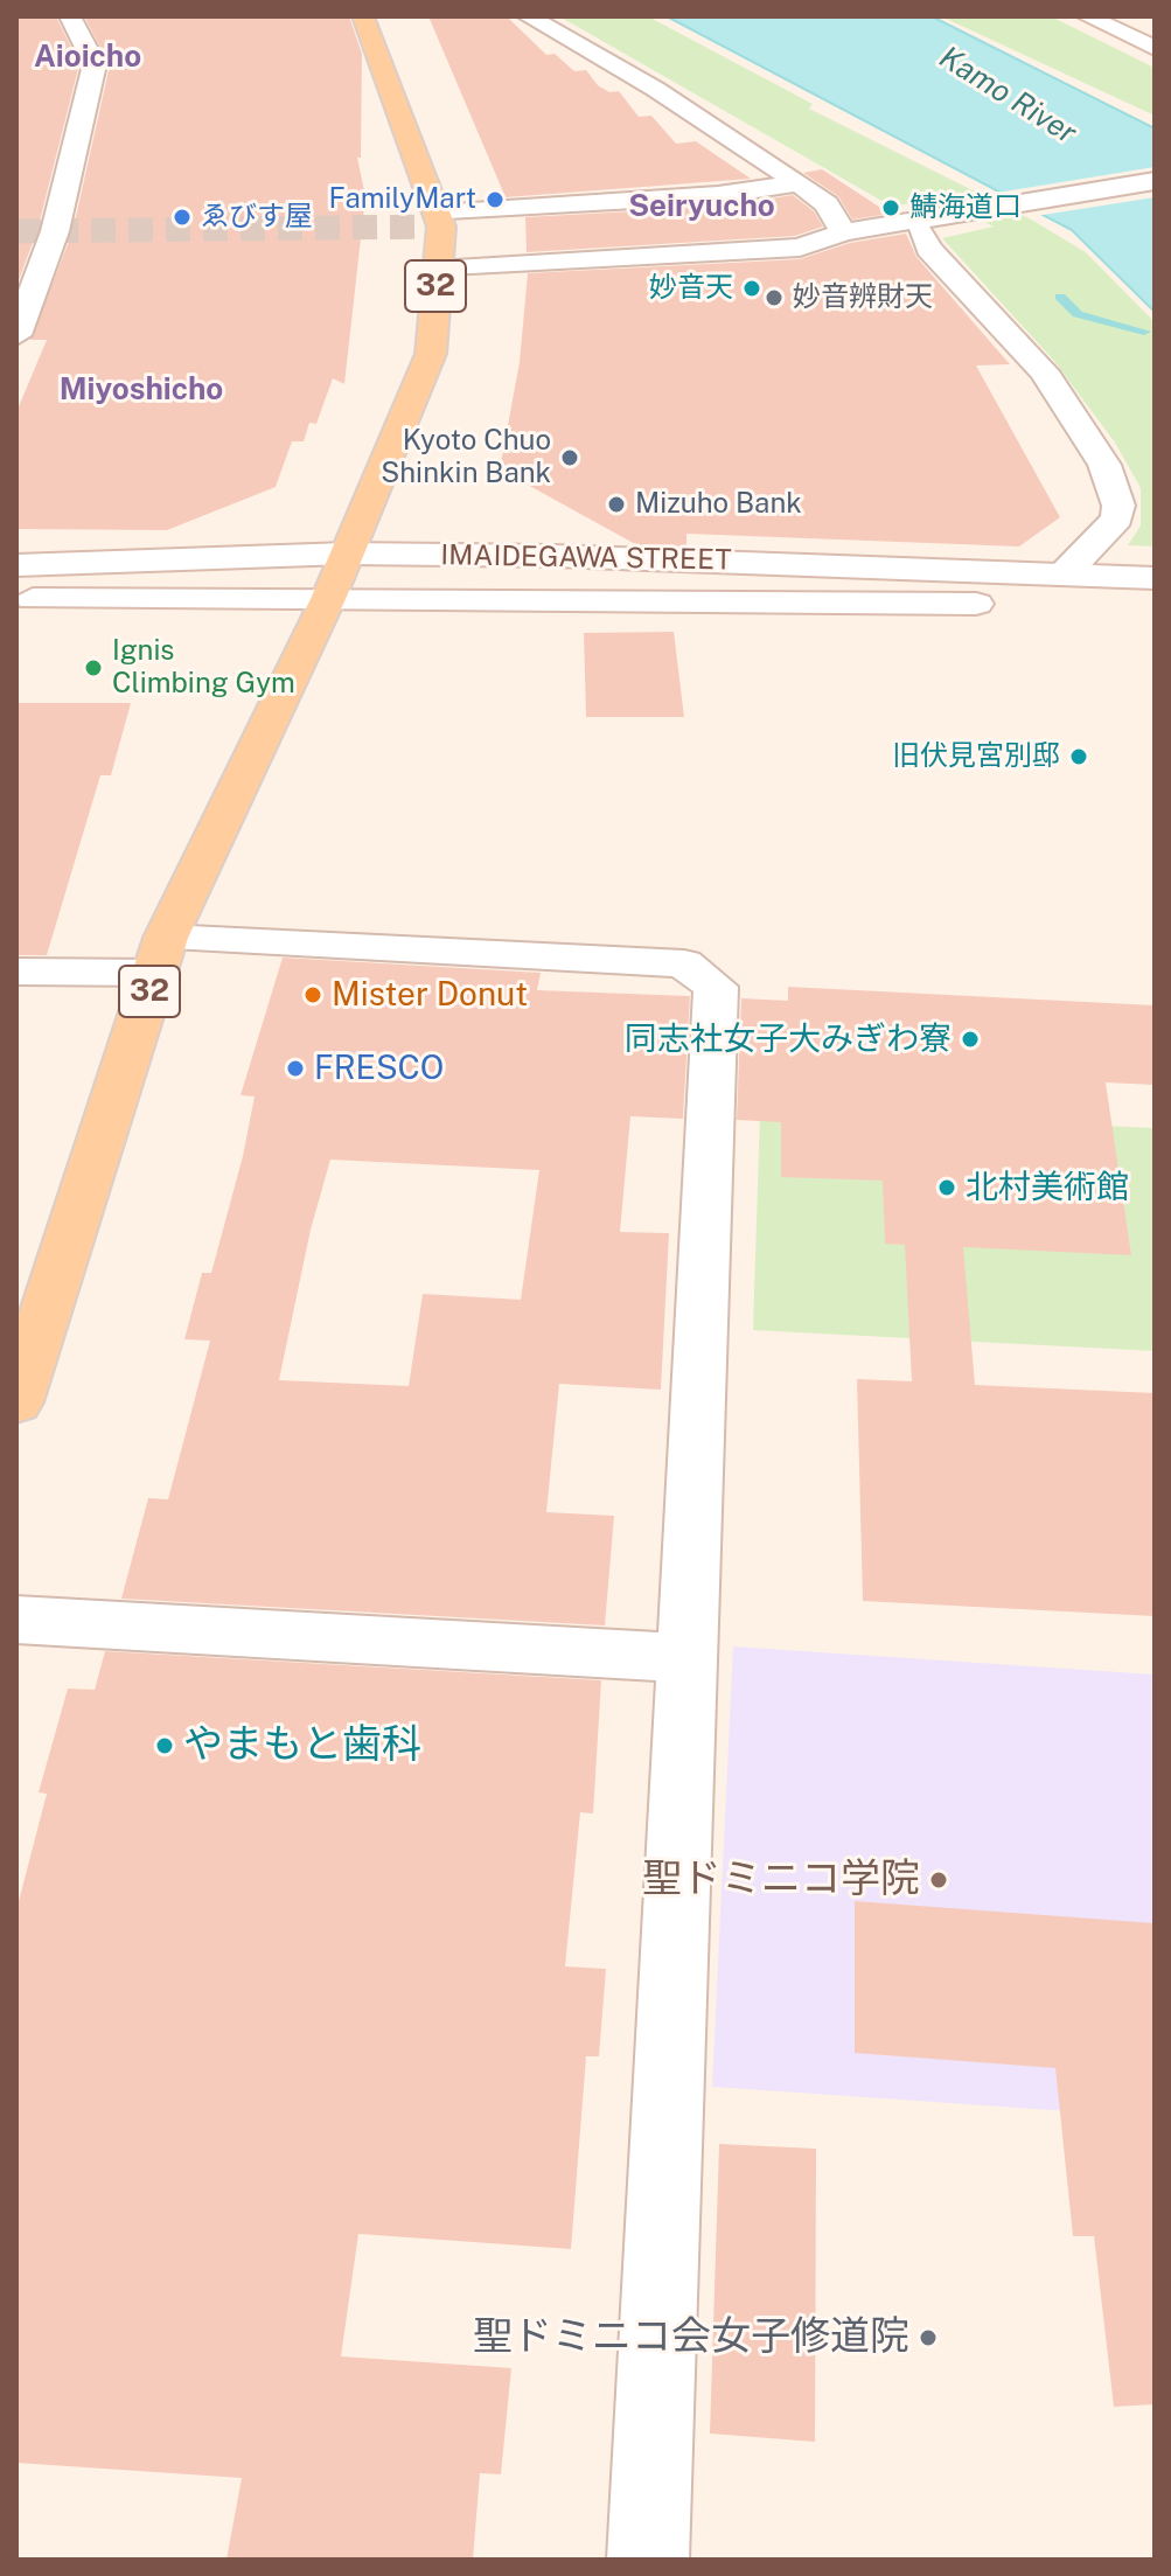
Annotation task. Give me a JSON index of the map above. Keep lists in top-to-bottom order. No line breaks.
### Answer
{"streets":{"main road":["32"],"street":["IMAIDEGAWA STREET"]},"crossings":[["32","IMAIDEGAWA STREET"]],"districts":["Aioicho","Seiryucho","Miyoshicho"],"water":["Kamo River"],"places":["FamilyMart","鯖海道口","ゑびす屋","妙音天","妙音辨財天","Kyoto Chuo Shinkin Bank","Mizuho Bank","Ignis Climbing Gym","旧伏見宮別邸","Mister Donut","同志社女子大みぎわ寮","FRESCO","北村美術館","やまもと歯科","聖ドミニコ学院","聖ドミニコ会女子修道院"]}
